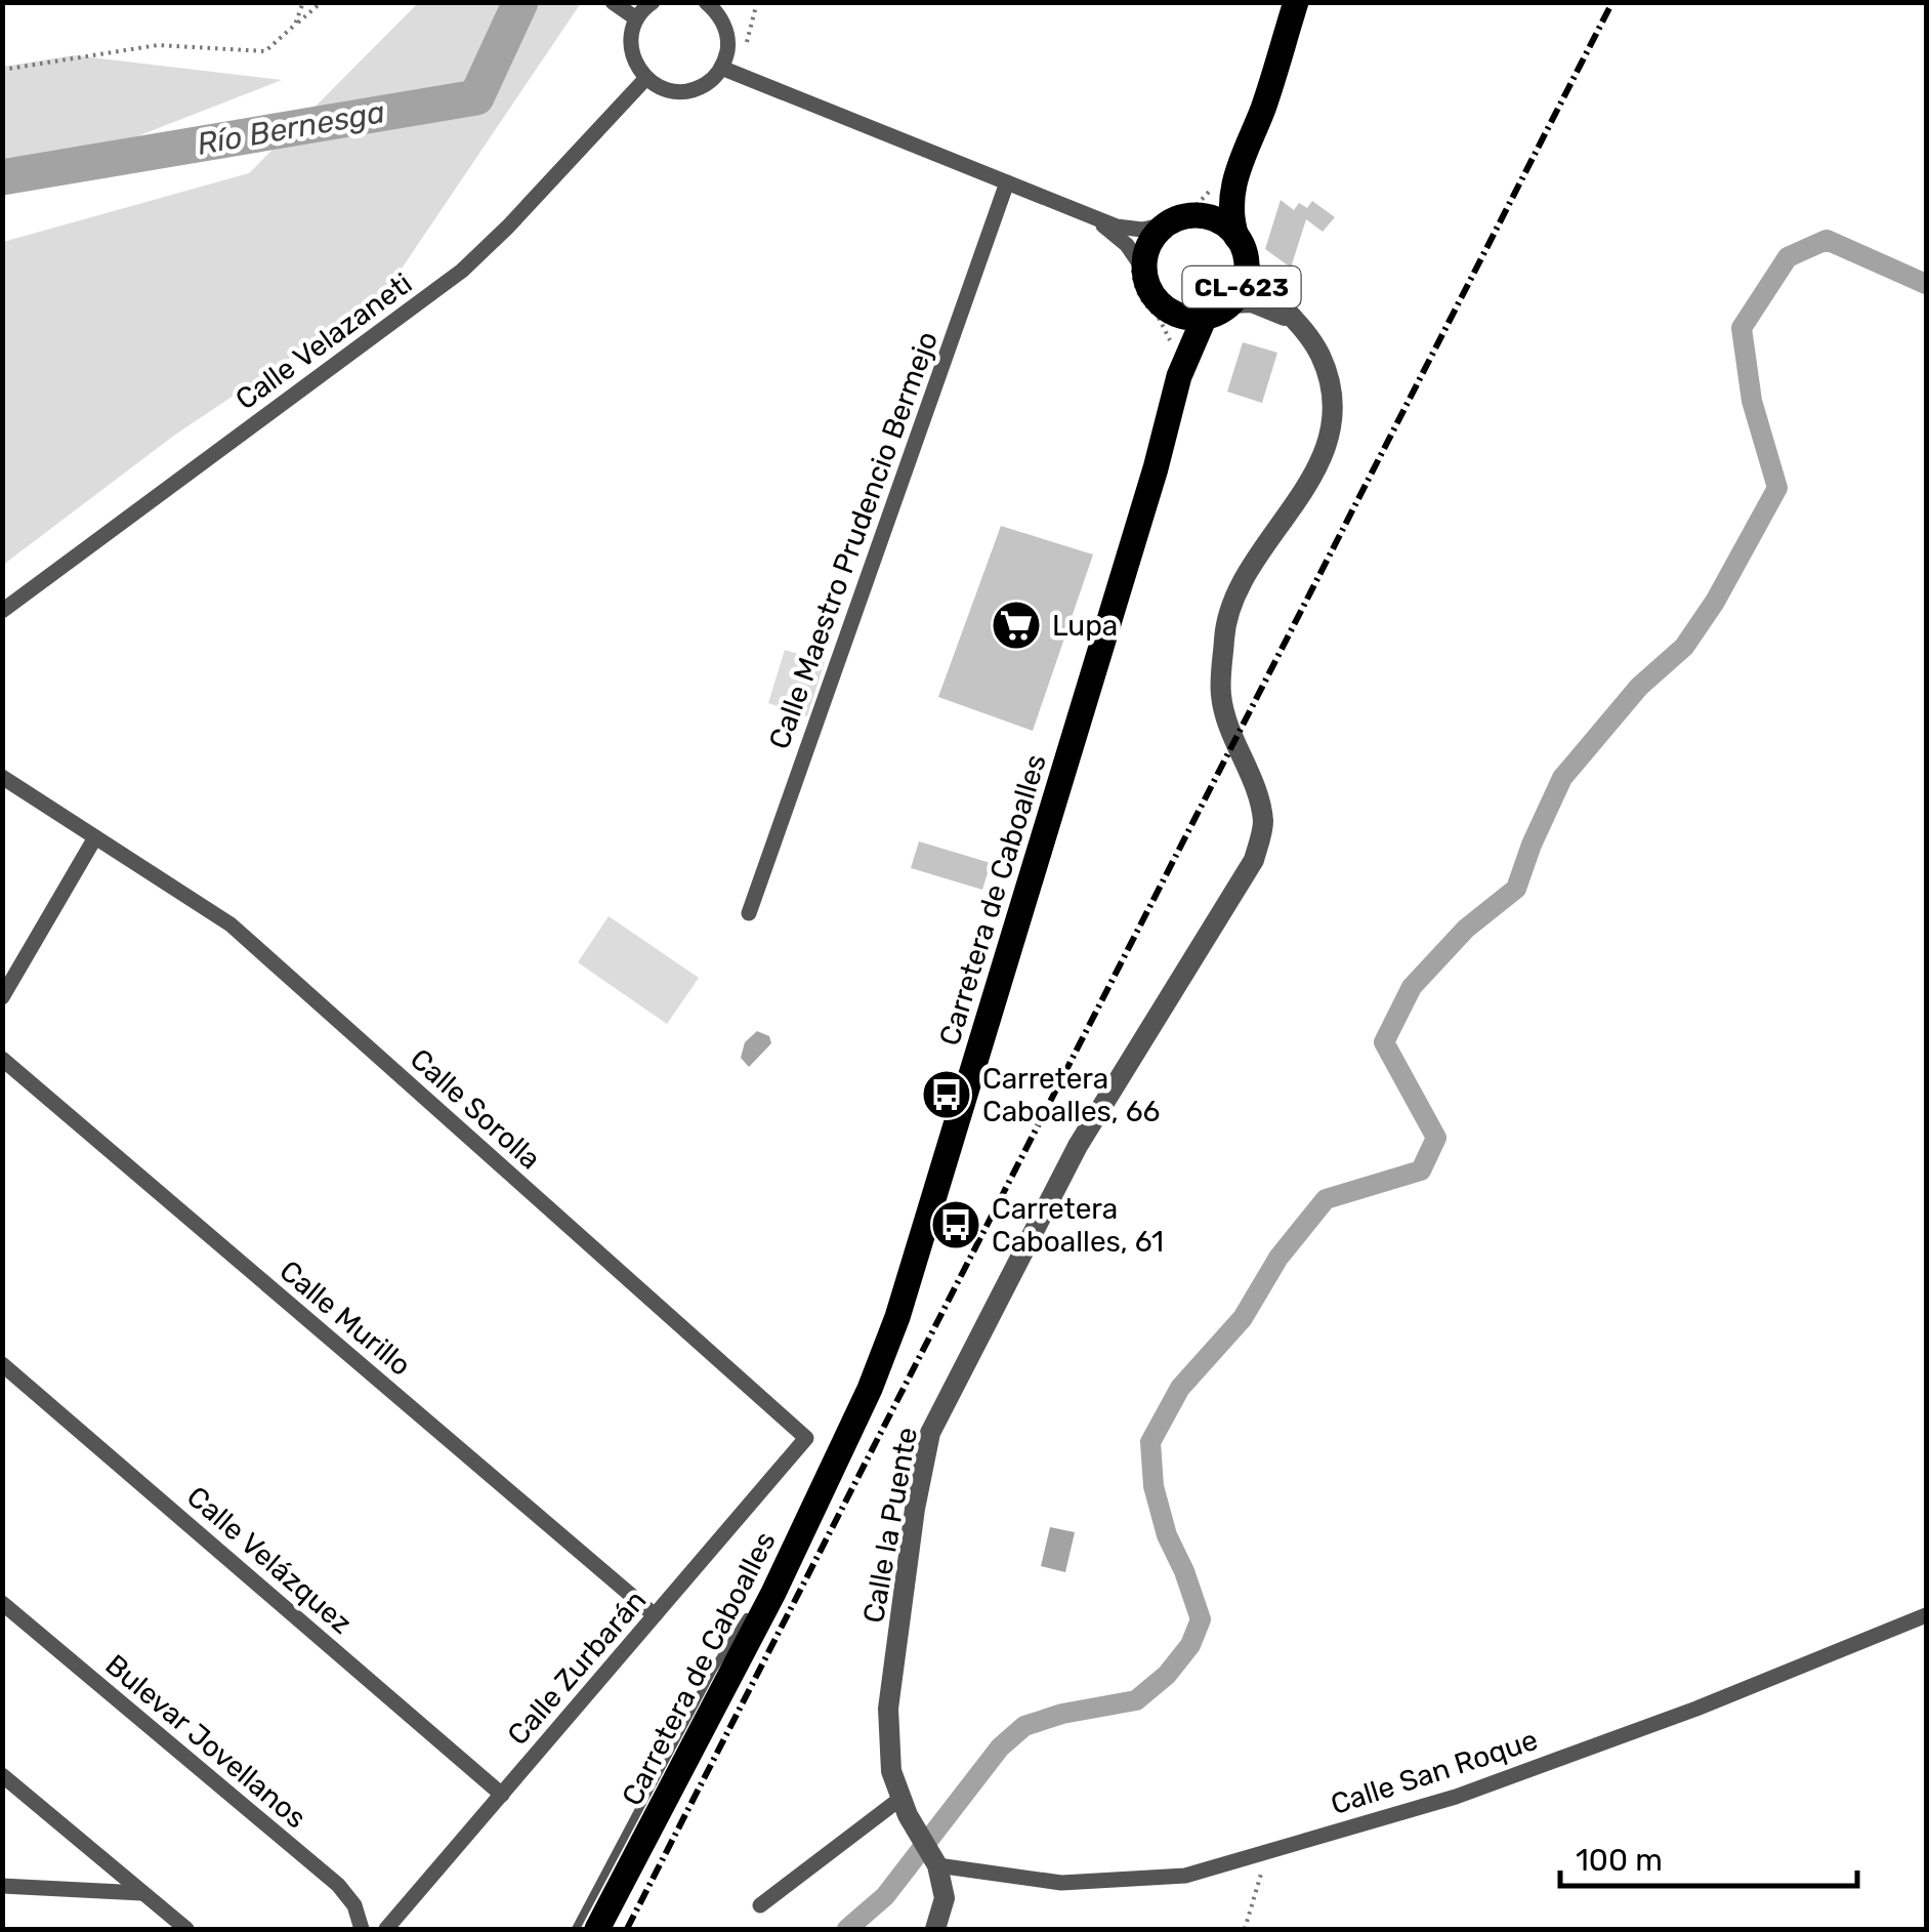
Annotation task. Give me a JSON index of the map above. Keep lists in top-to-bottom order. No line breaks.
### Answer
{"streets":{"main road":["CL-623","Carretera de Caboalles"],"street":["Calle Velazaneti","Calle Maestro Prudencio Bermejo","Calle Sorolla","Calle Murillo","Calle la Puente","Calle Velázquez","Calle Zurbarán","Bulevar Jovellanos","Calle San Roque"]},"crossings":[["CL-623","Carretera de Caboalles"],["CL-623","Calle la Puente"],["Calle Sorolla","Calle Zurbarán"],["Calle Murillo","Calle Zurbarán"],["Calle la Puente","Calle San Roque"],["Calle Velázquez","Calle Zurbarán"]],"water":["Río Bernesga"],"places":{"supermarket":["Lupa"],"bus stop":["Carretera Caboalles, 66","Carretera Caboalles, 61"]},"scale_bar":"100 m"}
